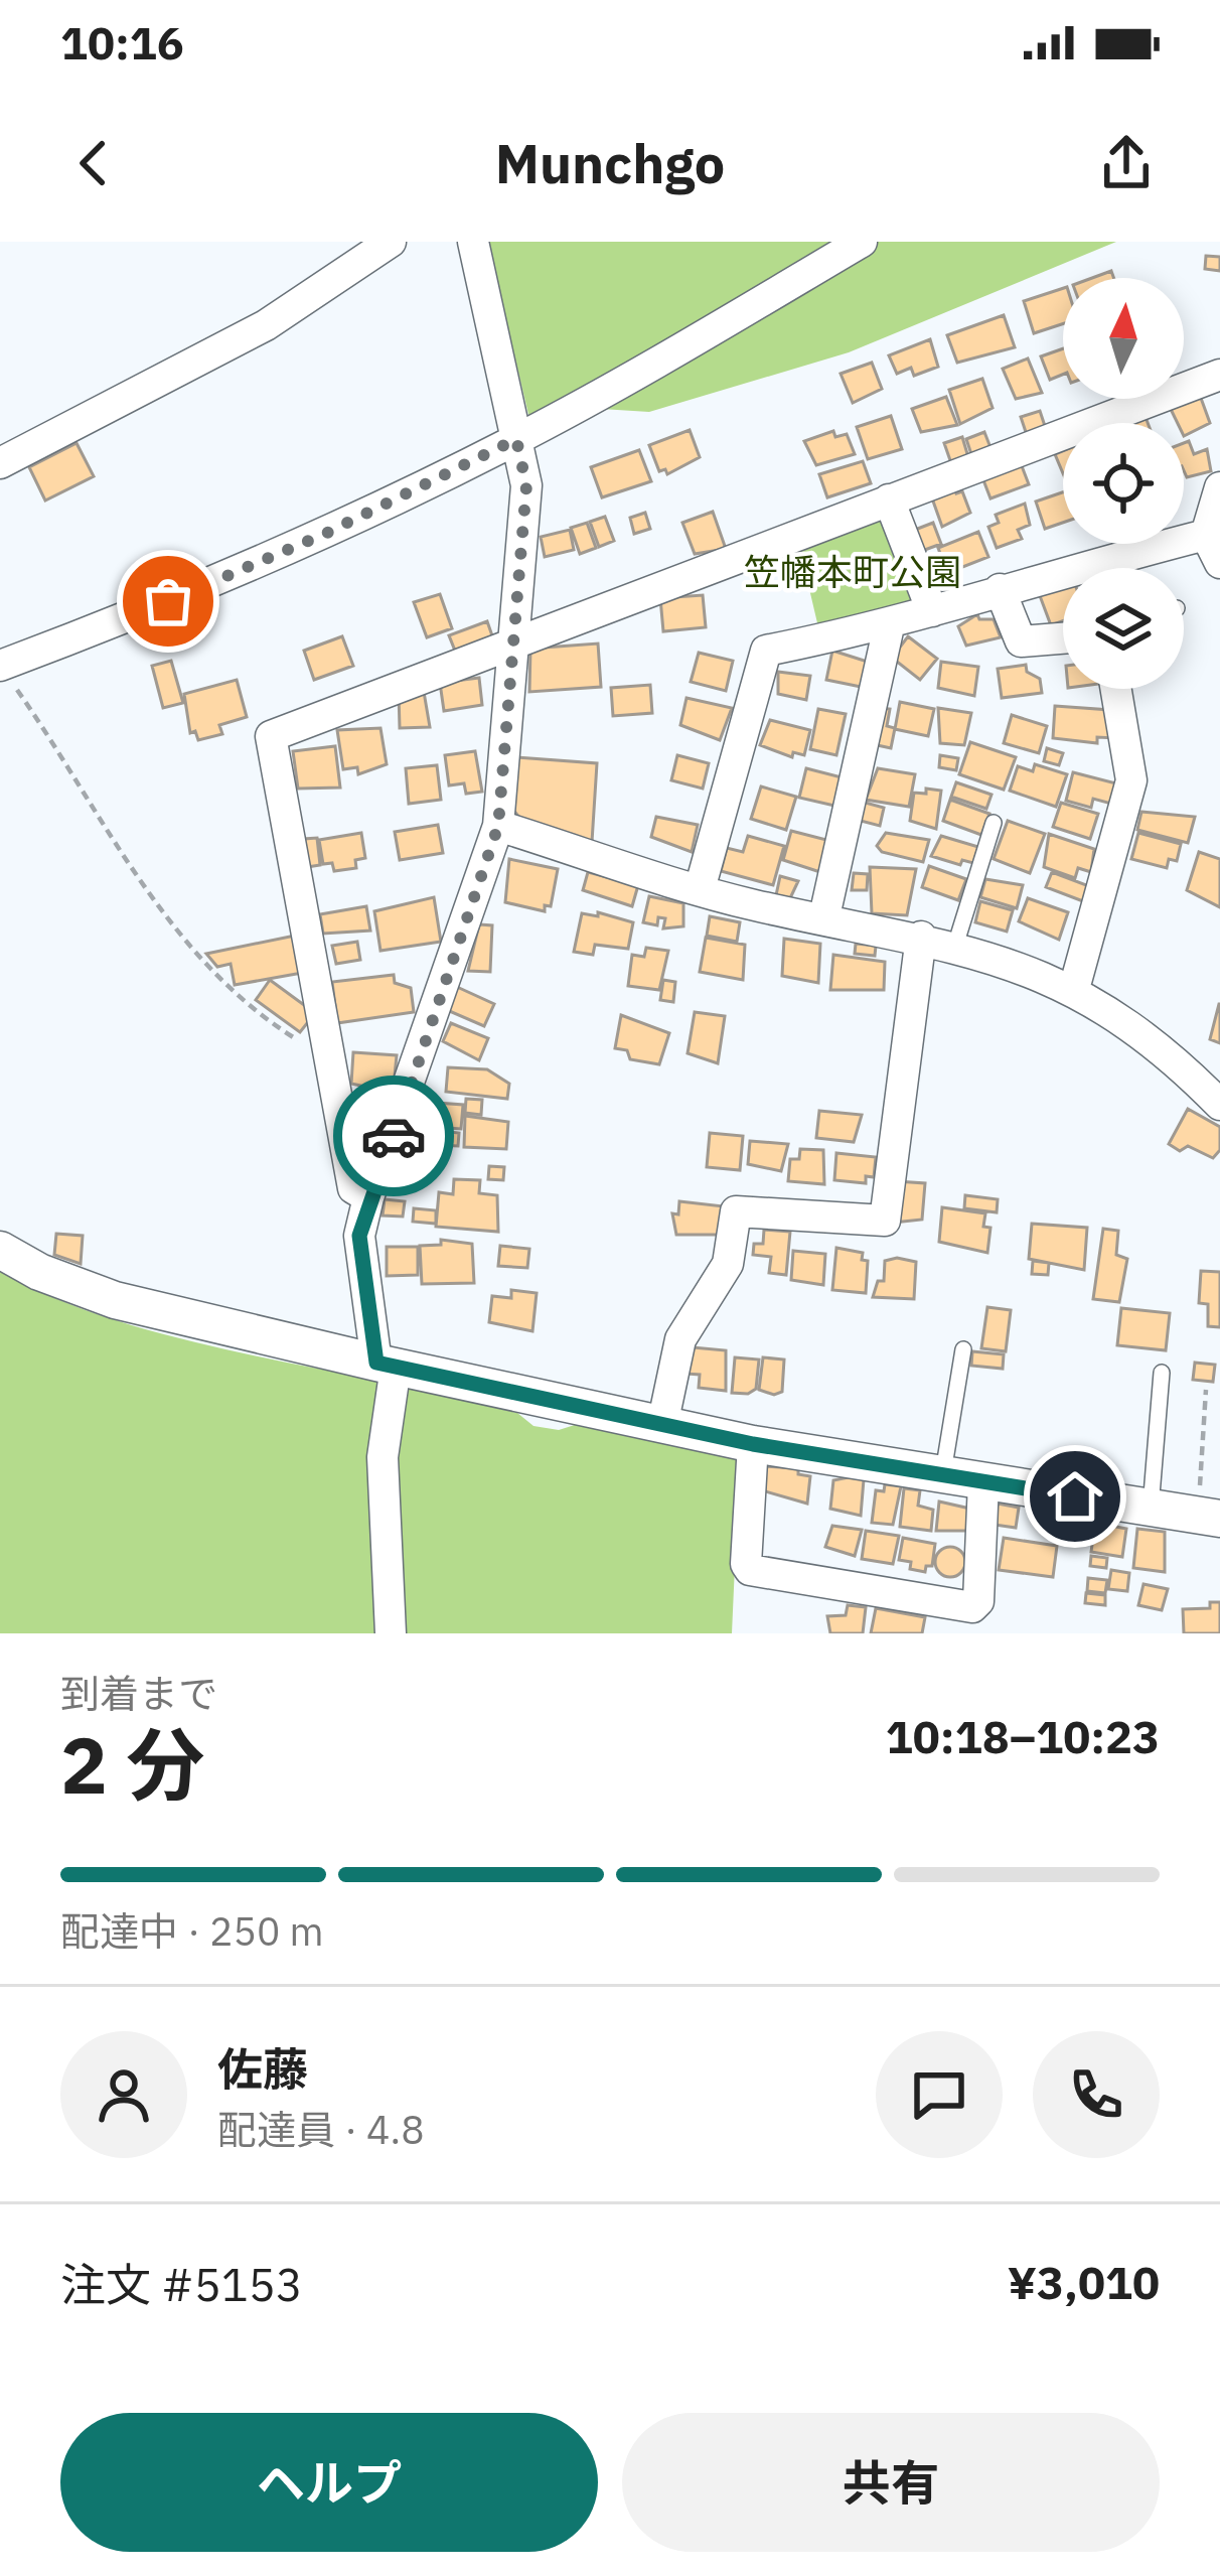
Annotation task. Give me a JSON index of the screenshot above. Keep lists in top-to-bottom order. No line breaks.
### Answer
{"parks":["笠幡本町公園"],"north":"top","page":{"status":"10:16","header":"Munchgo","heading":["2 分","到着まで","10:18–10:23"],"panel":["佐藤","配達員 · 4.8","注文 #5153","¥3,010"],"bar":"配達中 · 250 m","buttons":["ヘルプ","共有"]}}
